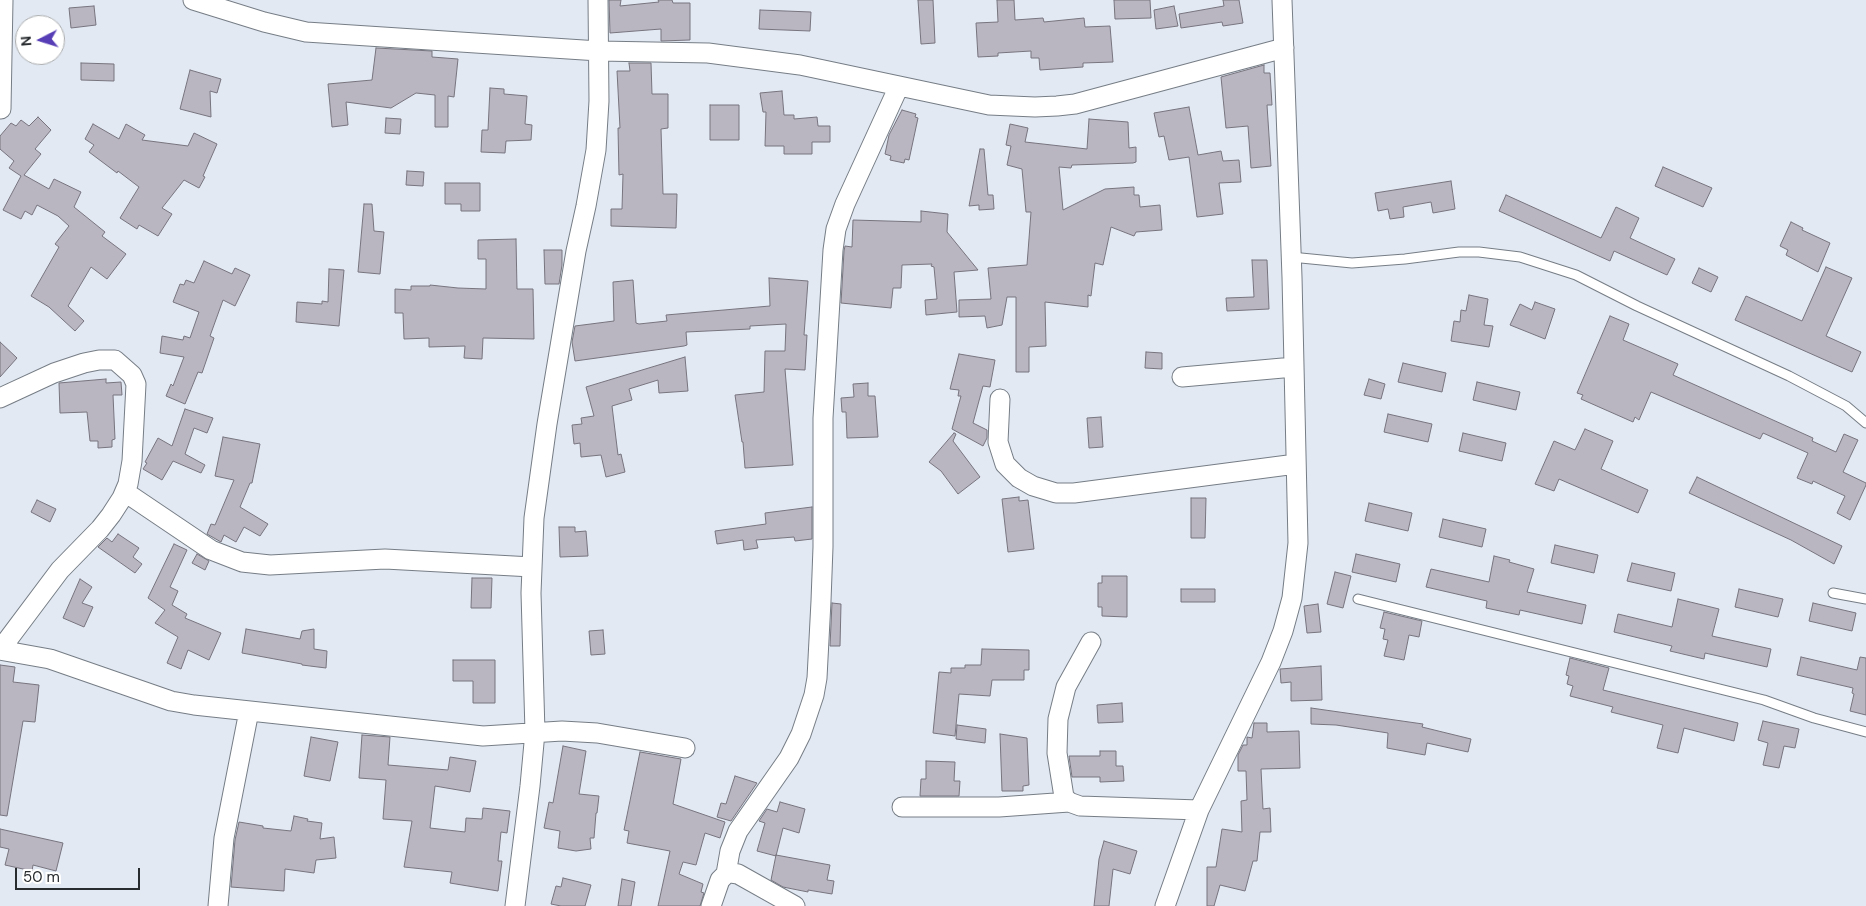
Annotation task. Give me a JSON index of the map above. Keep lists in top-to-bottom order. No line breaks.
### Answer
{"scale_bar":"50 m","north":"left"}
